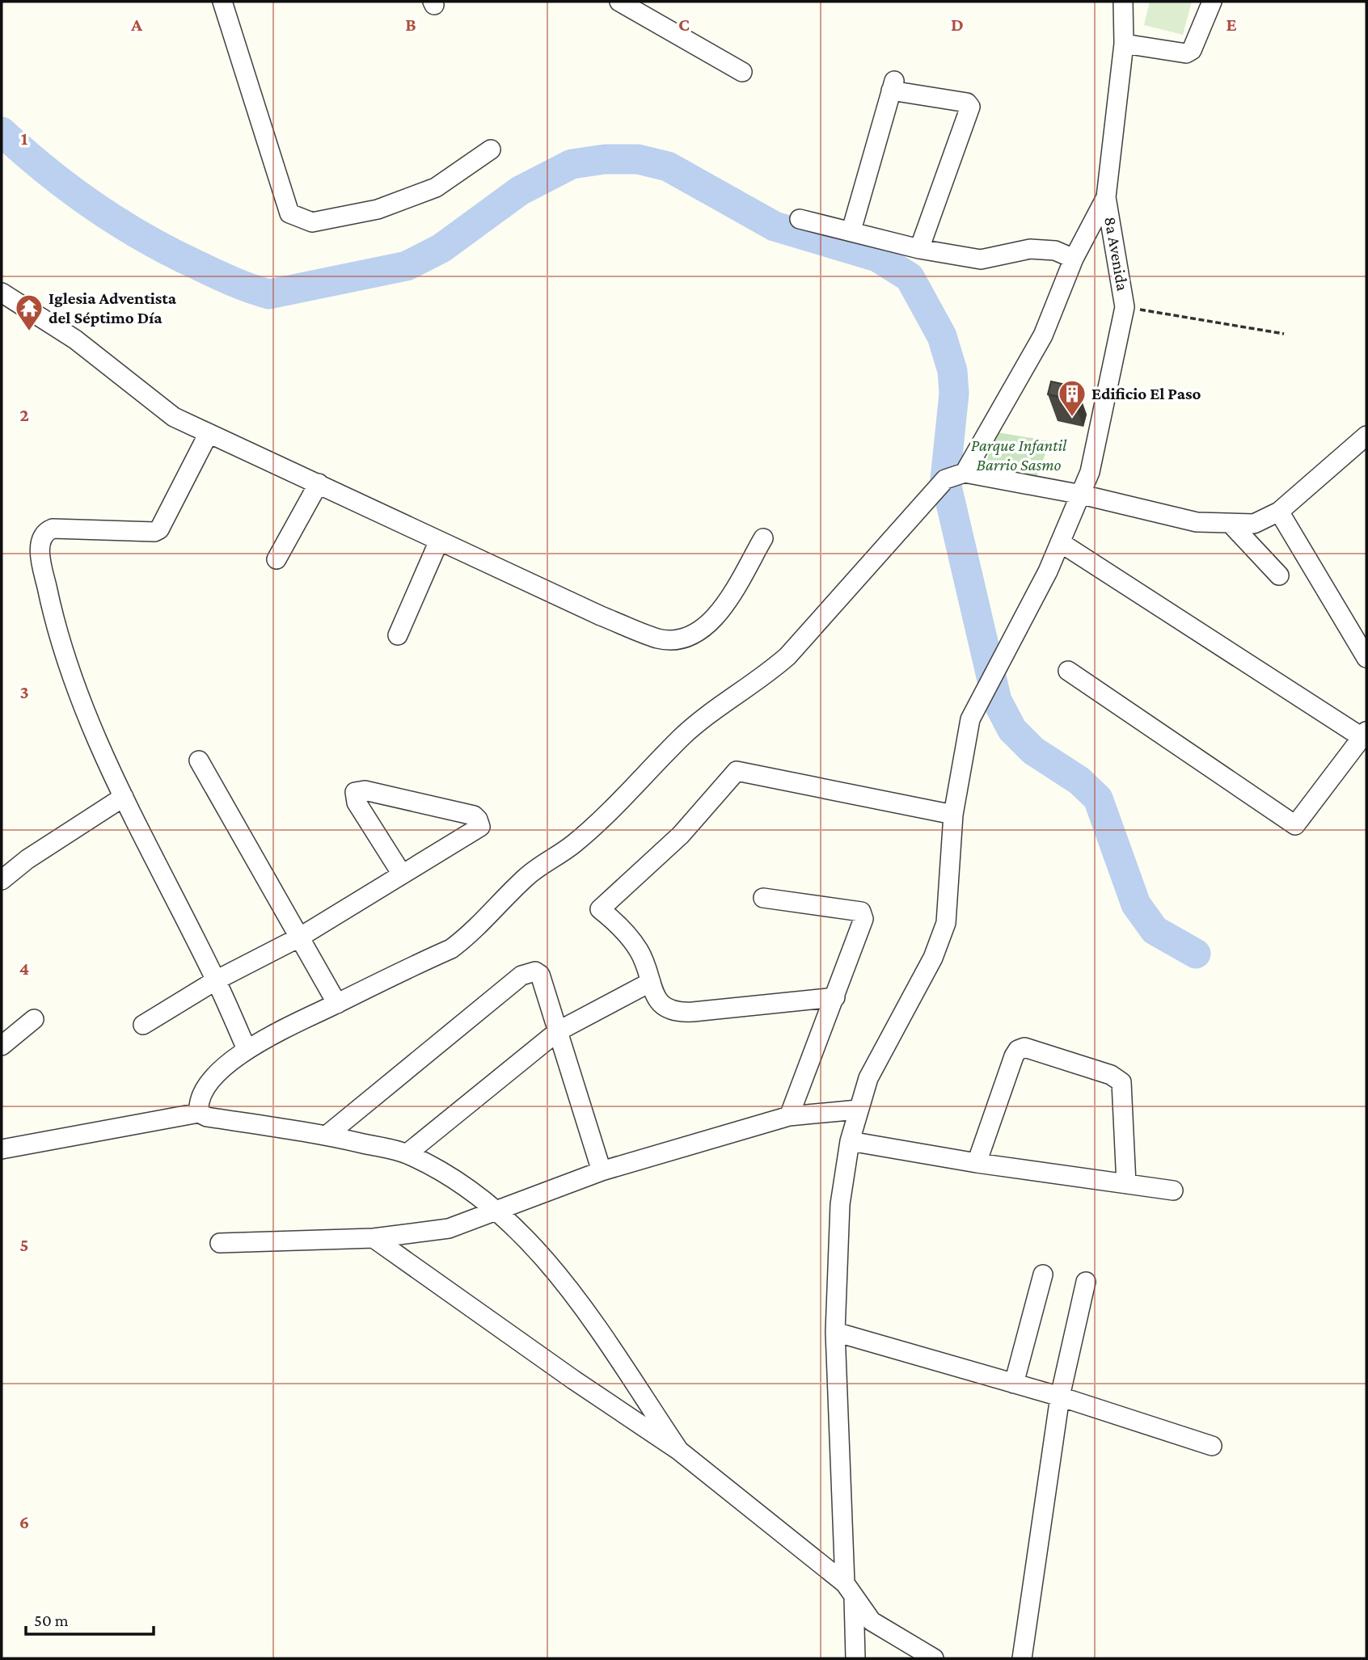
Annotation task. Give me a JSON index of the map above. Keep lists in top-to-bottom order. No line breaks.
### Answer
{"streets":{"street":["8a Avenida"]},"parks":["Parque Infantil Barrio Sasmo"],"places":{"temple":["Iglesia Adventista del Séptimo Día"],"building":["Edificio El Paso"]},"scale_bar":"50 m","grid":{"columns":["A","B","C","D","E"],"rows":["1","2","3","4","5","6"]}}
